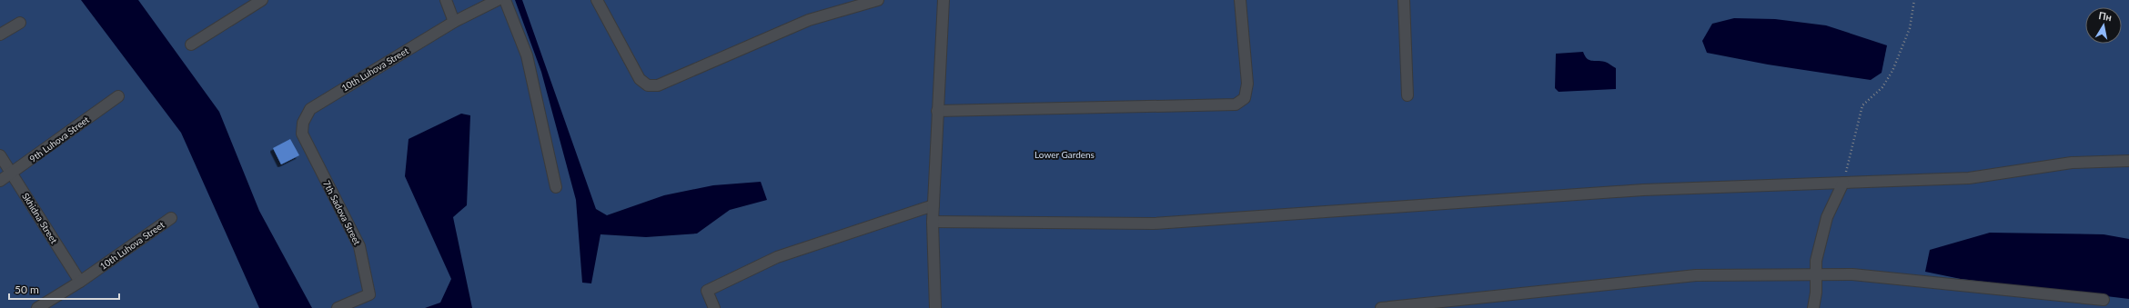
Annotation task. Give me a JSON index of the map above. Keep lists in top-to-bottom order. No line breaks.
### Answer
{"streets":{"street":["10th Luhova Street","9th Luhova Street","7th Sadova Street","Skhidna Street"]},"crossings":[["10th Luhova Street","7th Sadova Street"],["10th Luhova Street","Skhidna Street"],["9th Luhova Street","Skhidna Street"]],"parks":["Lower Gardens"],"scale_bar":"50 m","north":"top"}
